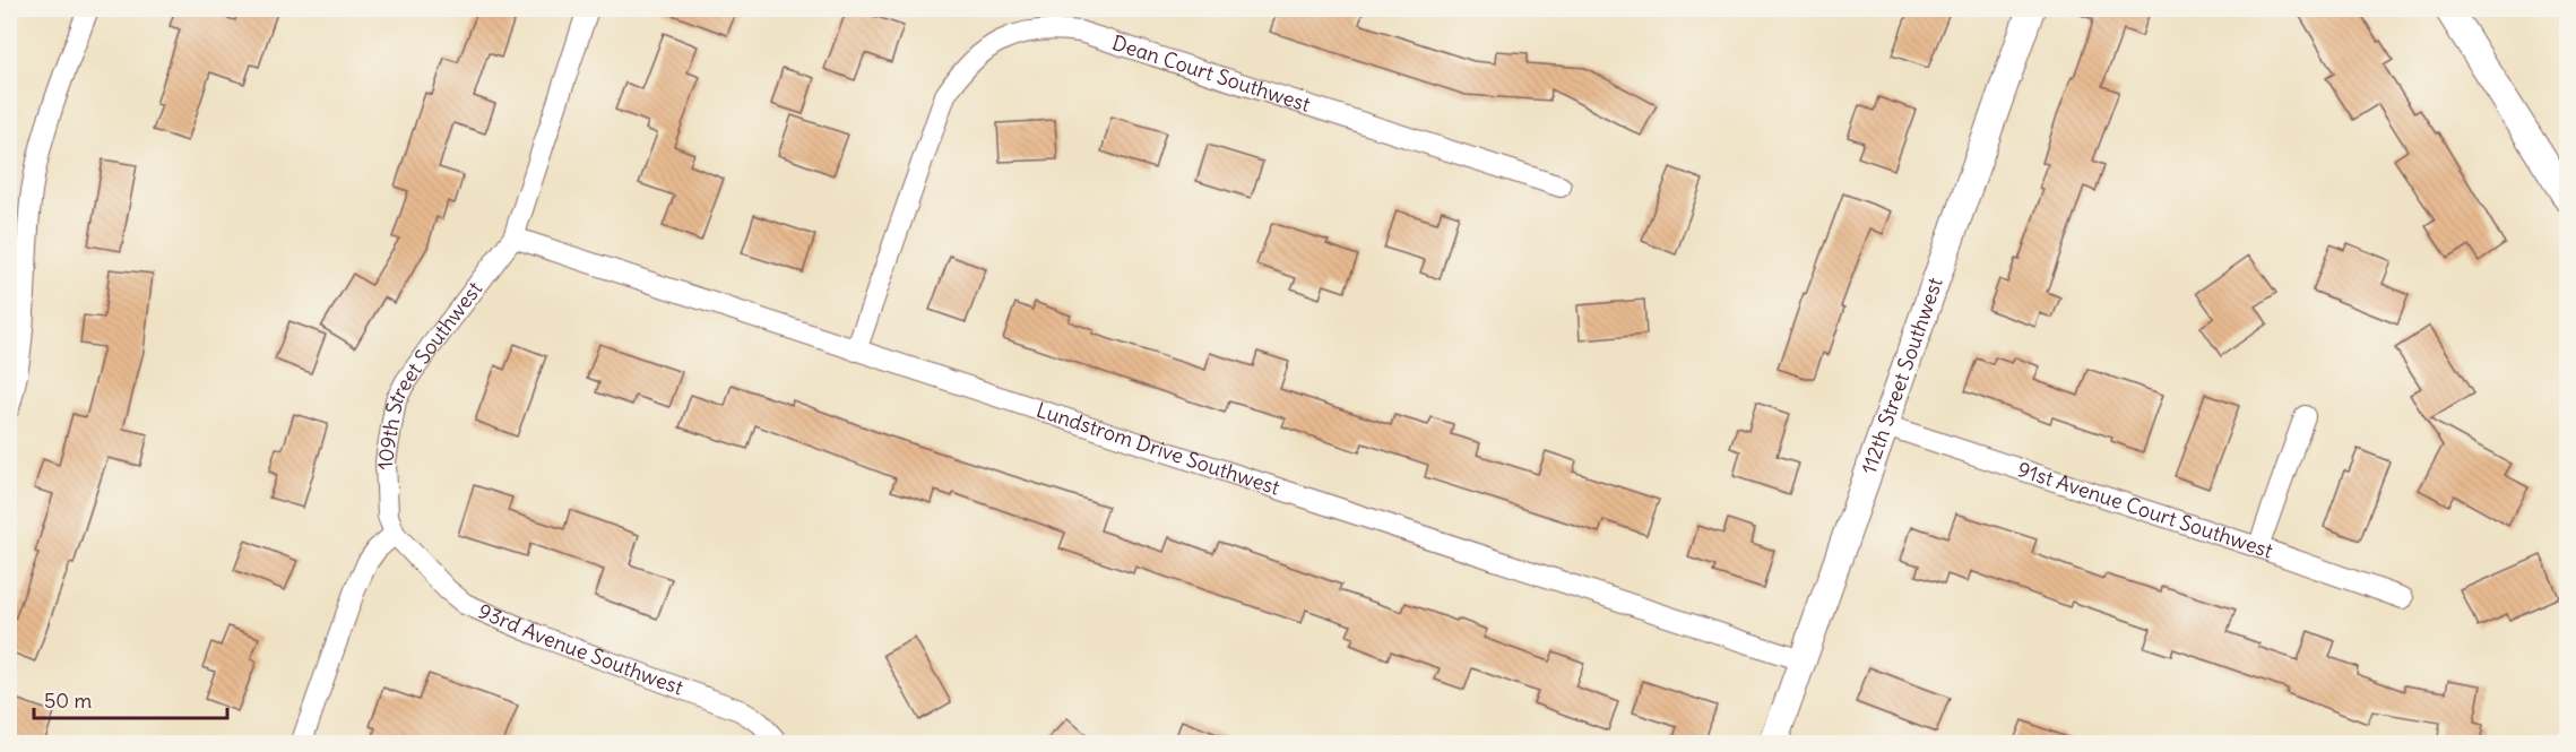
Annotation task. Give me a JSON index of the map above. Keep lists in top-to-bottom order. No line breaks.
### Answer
{"streets":{"street":["Dean Court Southwest","109th Street Southwest","112th Street Southwest","Lundstrom Drive Southwest","91st Avenue Court Southwest","93rd Avenue Southwest"]},"crossings":[["Dean Court Southwest","Lundstrom Drive Southwest"],["109th Street Southwest","Lundstrom Drive Southwest"],["109th Street Southwest","93rd Avenue Southwest"],["112th Street Southwest","Lundstrom Drive Southwest"],["112th Street Southwest","91st Avenue Court Southwest"]],"scale_bar":"50 m"}
